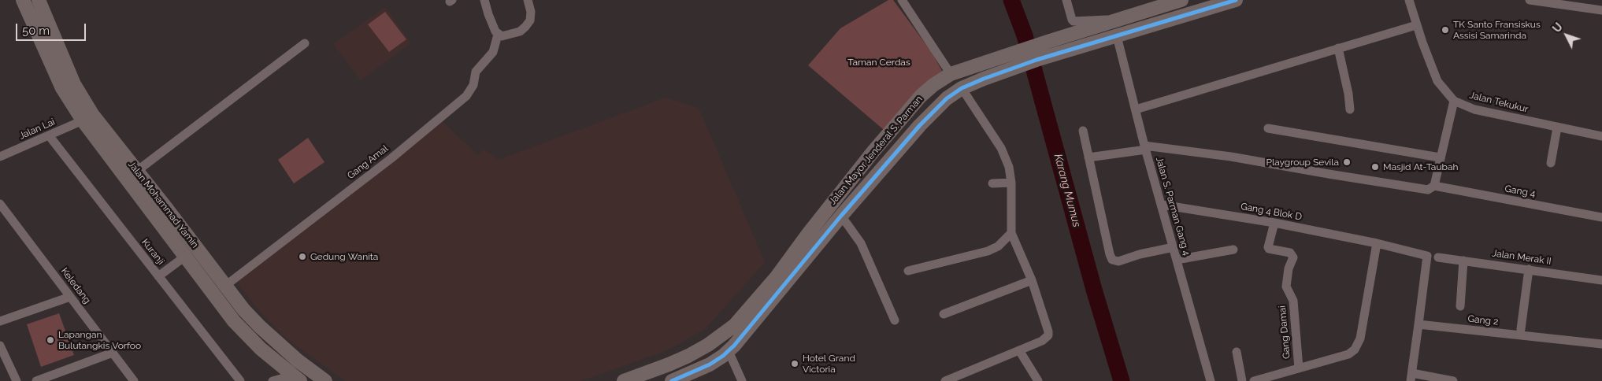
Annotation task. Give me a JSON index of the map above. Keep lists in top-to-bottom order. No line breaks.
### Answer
{"streets":{"main road":["Jalan Mayor Jenderal S. Parman","Jalan Mohammad Yamin"],"street":["Jalan Tekukur","Jalan Lai","Gang Amal","Gang 4","Jalan S. Parman Gang 4","Gang 4 Blok D","Kuranji","Jalan Merak II","Keledang","Gang 2","Gang Damai"]},"crossings":[["Jalan Lai","Jalan Mohammad Yamin"],["Jalan Lai","Kuranji"],["Jalan Mayor Jenderal S. Parman","Jalan S. Parman Gang 4"],["Gang Amal","Jalan Mohammad Yamin"],["Gang 4","Jalan S. Parman Gang 4"],["Jalan S. Parman Gang 4","Gang 4 Blok D"],["Gang 4 Blok D","Gang 2"],["Gang 4 Blok D","Gang Damai"]],"water":["Karang Mumus"],"parks":["Taman Cerdas"],"places":["TK Santo Fransiskus Assisi Samarinda","Playgroup Sevila","Masjid At-Taubah","Gedung Wanita","Lapangan Bulutangkis Vorfoo","Hotel Grand Victoria"],"scale_bar":"50 m","north":"top left"}
